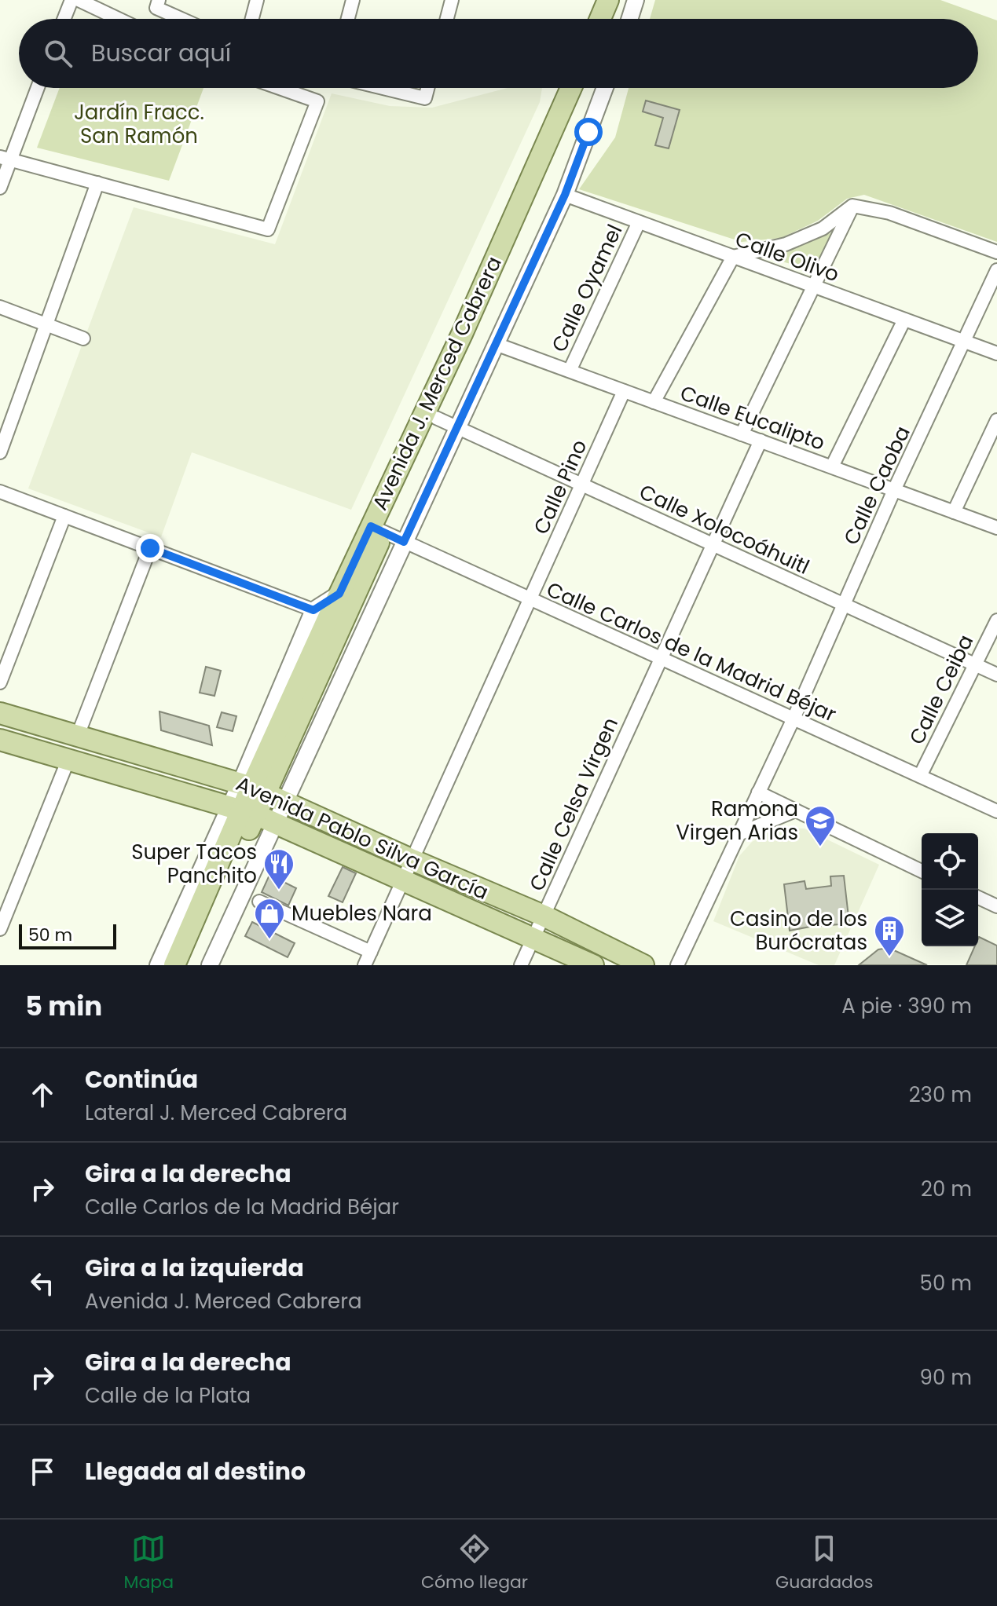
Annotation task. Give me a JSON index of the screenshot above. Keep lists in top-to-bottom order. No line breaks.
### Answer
{"streets":{"main road":["Avenida J. Merced Cabrera","Avenida Pablo Silva García"],"street":["Calle Olivo","Calle Oyamel","Calle Eucalipto","Calle Caoba","Calle Pino","Calle Xolocoáhuitl","Calle Carlos de la Madrid Béjar","Calle Ceiba","Calle Celsa Virgen"]},"crossings":[["Calle Olivo","Calle Oyamel"],["Calle Olivo","Calle Caoba"],["Calle Oyamel","Calle Eucalipto"],["Avenida J. Merced Cabrera","Calle Xolocoáhuitl"],["Avenida J. Merced Cabrera","Calle Carlos de la Madrid Béjar"],["Avenida J. Merced Cabrera","Avenida Pablo Silva García"],["Calle Eucalipto","Calle Caoba"],["Calle Eucalipto","Calle Pino"],["Calle Eucalipto","Calle Celsa Virgen"],["Calle Caoba","Calle Xolocoáhuitl"],["Calle Caoba","Calle Carlos de la Madrid Béjar"],["Calle Pino","Calle Xolocoáhuitl"],["Calle Pino","Calle Carlos de la Madrid Béjar"],["Calle Pino","Avenida Pablo Silva García"],["Calle Xolocoáhuitl","Calle Ceiba"],["Calle Xolocoáhuitl","Calle Celsa Virgen"],["Calle Carlos de la Madrid Béjar","Calle Ceiba"],["Calle Carlos de la Madrid Béjar","Calle Celsa Virgen"],["Calle Celsa Virgen","Avenida Pablo Silva García"]],"parks":["Jardín Fracc. San Ramón"],"places":{"school or university":["Ramona Virgen Arias"],"restaurant":["Super Tacos Panchito"],"shop":["Muebles Nara"],"building":["Casino de los Burócratas"]},"scale_bar":"50 m","page":{"search":"Buscar aquí","scale":"50 m","heading":["5 min","A pie · 390 m"],"list":[["Continúa","Lateral J. Merced Cabrera","230 m"],["Gira a la derecha","Calle Carlos de la Madrid Béjar","20 m"],["Gira a la izquierda","Avenida J. Merced Cabrera","50 m"],["Gira a la derecha","Calle de la Plata","90 m"],"Llegada al destino"],"nav":["Mapa","Cómo llegar","Guardados"]}}
